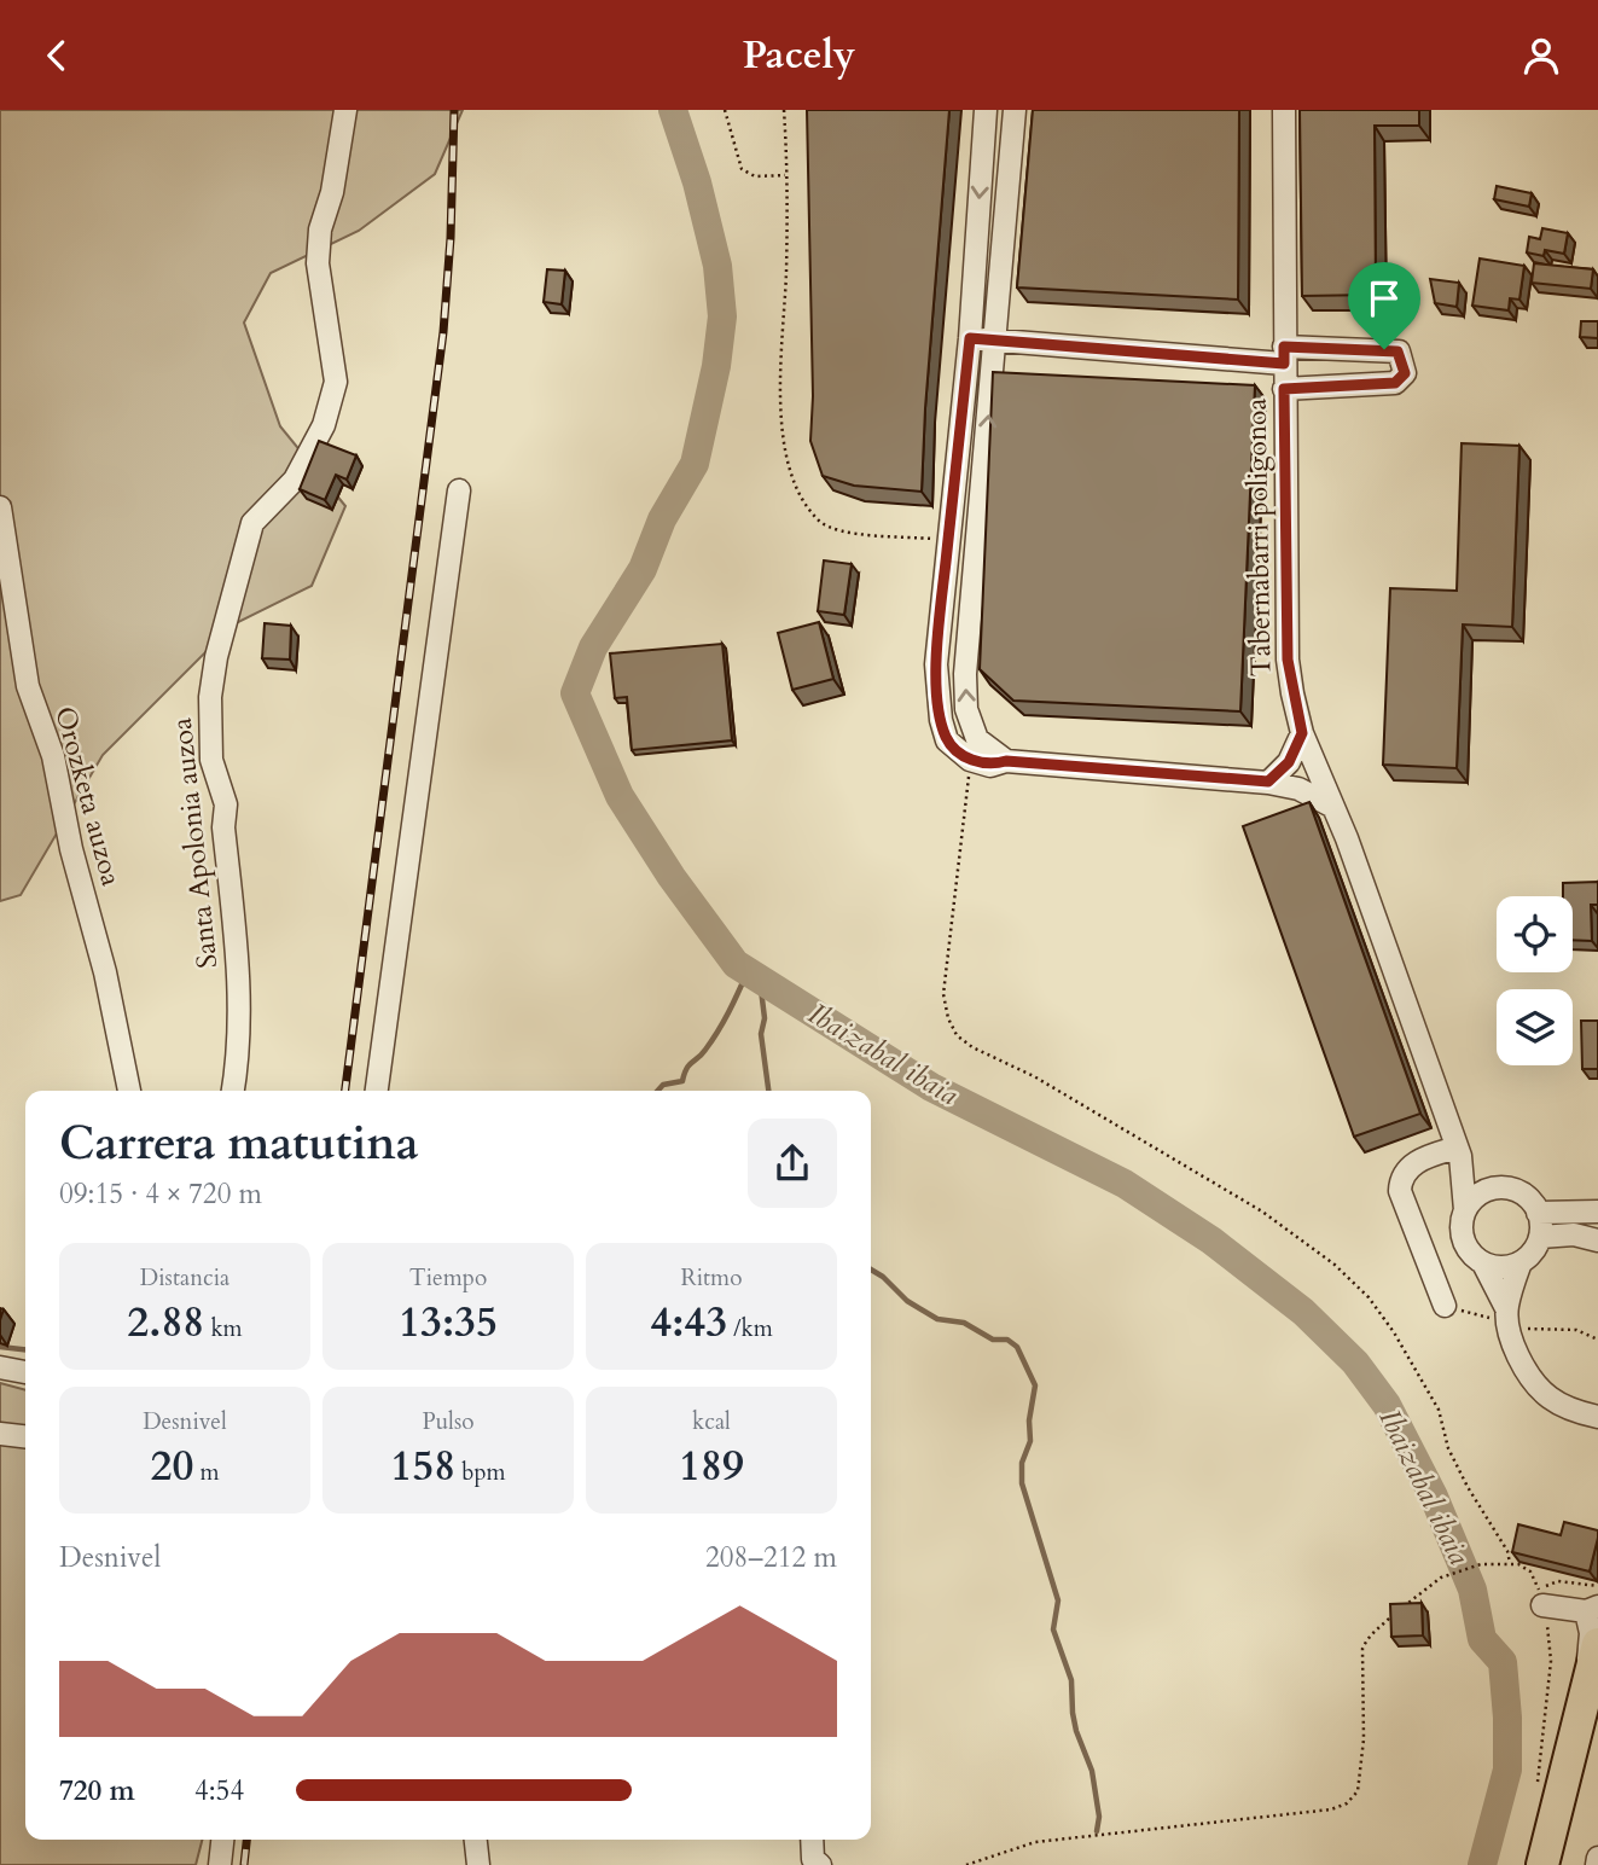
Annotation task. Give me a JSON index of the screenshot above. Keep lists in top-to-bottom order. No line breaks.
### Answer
{"streets":{"street":["Tabernabarri poligonoa","Orozketa auzoa","Santa Apolonia auzoa"]},"water":["Ibaizabal ibaia"],"page":{"header":"Pacely","heading":["Carrera matutina","09:15 · 4 × 720 m"],"stats":[["Distancia","2.88 km"],["Tiempo","13:35"],["Ritmo","4:43 /km"],["Desnivel","20 m"],["Pulso","158 bpm"],["kcal","189"]],"chart":["Desnivel","208–212 m"],"list":[{"name":"720 m","note":"4:54"}]}}
